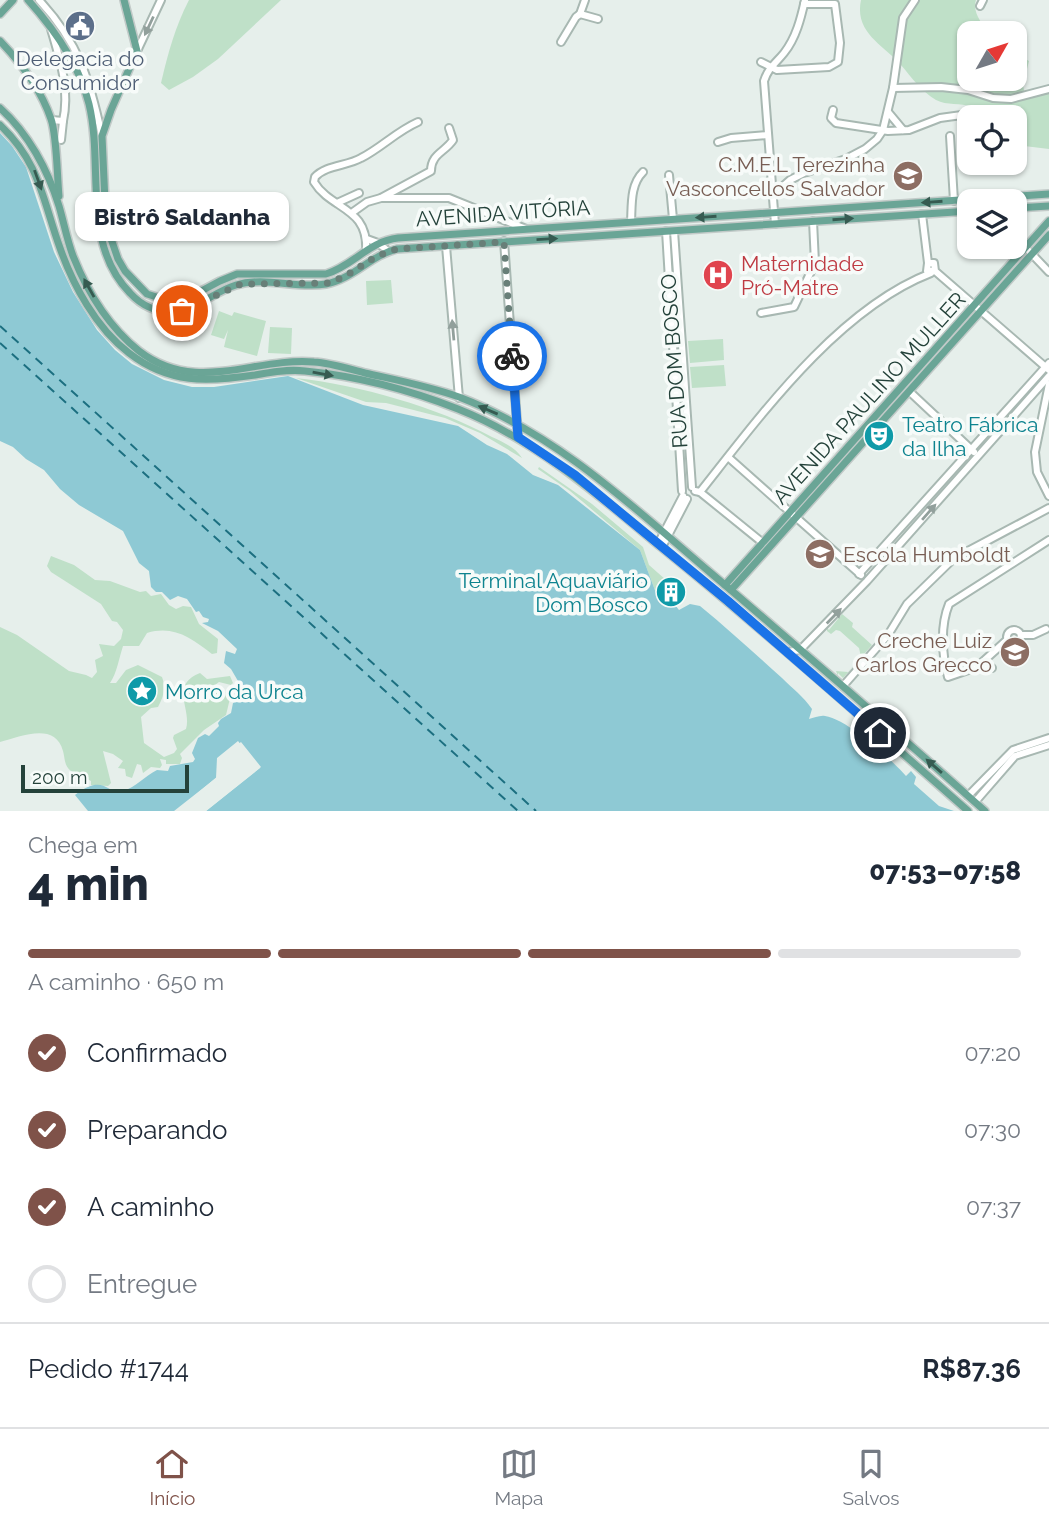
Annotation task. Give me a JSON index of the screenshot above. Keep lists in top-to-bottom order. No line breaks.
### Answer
{"streets":{"main road":["AVENIDA VITÓRIA","AVENIDA PAULINO MULLER"],"street":["RUA DOM BOSCO"]},"crossings":[["AVENIDA VITÓRIA","RUA DOM BOSCO"]],"places":{"public building":["Delegacia do Consumidor"],"school or university":["C.M.E.L Terezinha Vasconcellos Salvador","Escola Humboldt","Creche Luiz Carlos Grecco"],"hospital":["Maternidade Pró-Matre"],"other":["Bistrô Saldanha"],"theatre":["Teatro Fábrica da Ilha"],"building":["Terminal Aquaviário Dom Bosco"],"place":["Morro da Urca"]},"scale_bar":"200 m","north":"top right","page":{"bubble":"Bistrô Saldanha","scale":"200 m","heading":["4 min","Chega em","07:53–07:58"],"panel":["Pedido #1744","R$87.36"],"bar":"A caminho · 650 m","list":[["Confirmado","07:20"],["Preparando","07:30"],["A caminho","07:37"],"Entregue"],"tabs":["Início","Mapa","Salvos"]}}
